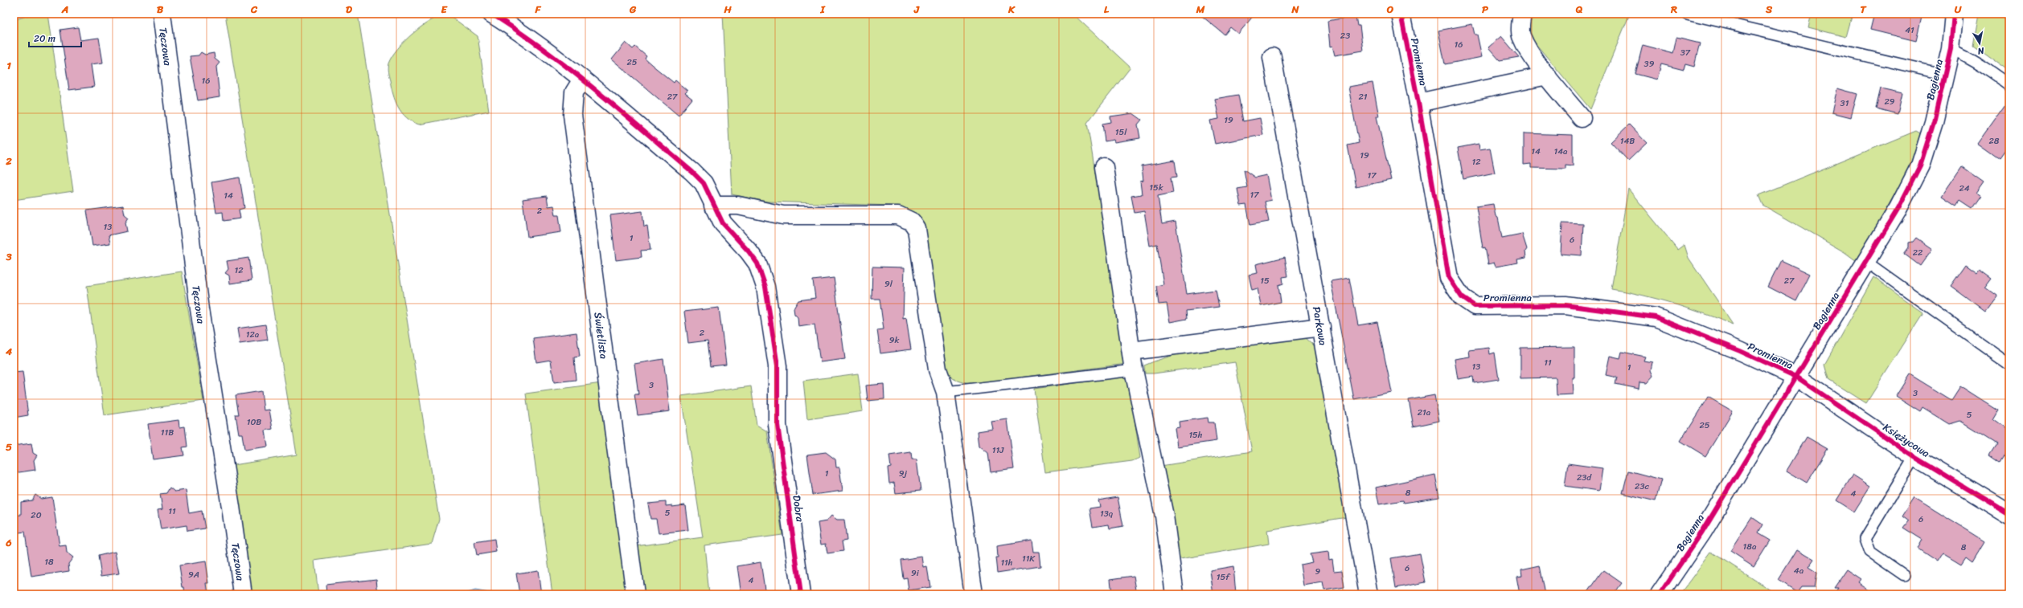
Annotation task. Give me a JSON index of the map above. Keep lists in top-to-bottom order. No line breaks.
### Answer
{"streets":{"street":["Tęczowa","Promienna","Bagienna","Parkowa","Świetlista","Księżycowa","Dobra"]},"crossings":[["Promienna","Bagienna"],["Promienna","Księżycowa"],["Bagienna","Księżycowa"],["Świetlista","Dobra"]],"house_numbers":["41","23","16","37","25","39","16","27","21","29","31","19","15l","14B","28","14","14a","19","12","17","15k","24","17","14","2","13","1","6","22","12","15","27","9l","2","12a","9k","11","13","1","3","3","21a","5","10B","25","11B","15h","11J","1","9j","23d","23c","8","4","11","5","13q","20","6","18a","8","11K","18","11h","6","4a","9","9i","9A","15f","4"],"scale_bar":"20 m","north":"bottom","grid":{"columns":["A","B","C","D","E","F","G","H","I","J","K","L","M","N","O","P","Q","R","S","T","U"],"rows":["1","2","3","4","5","6"]}}
